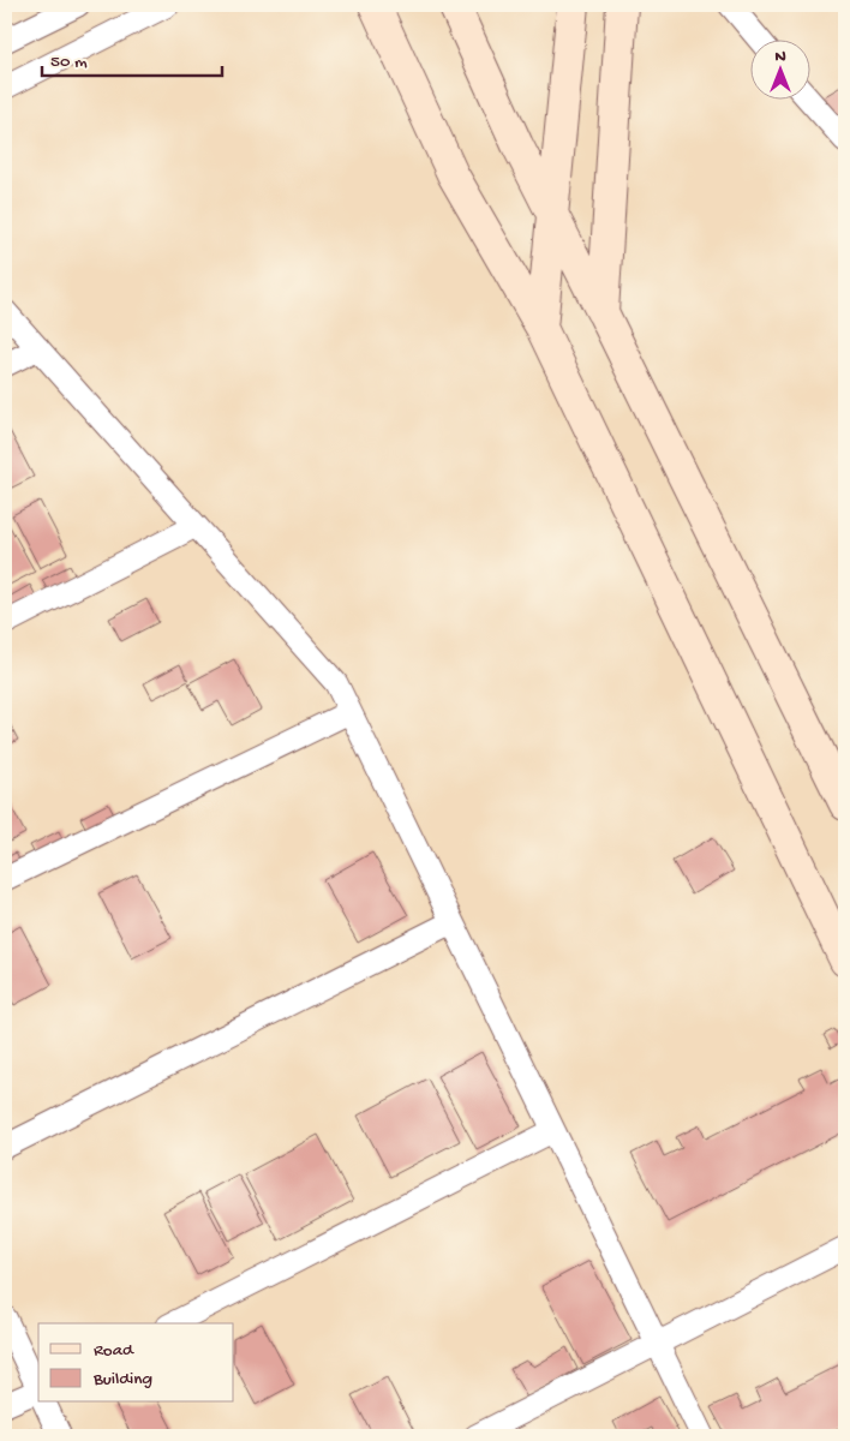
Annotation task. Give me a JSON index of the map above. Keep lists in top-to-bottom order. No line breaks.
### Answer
{"legend":["Road","Building"],"scale_bar":"50 m","north":"top"}
